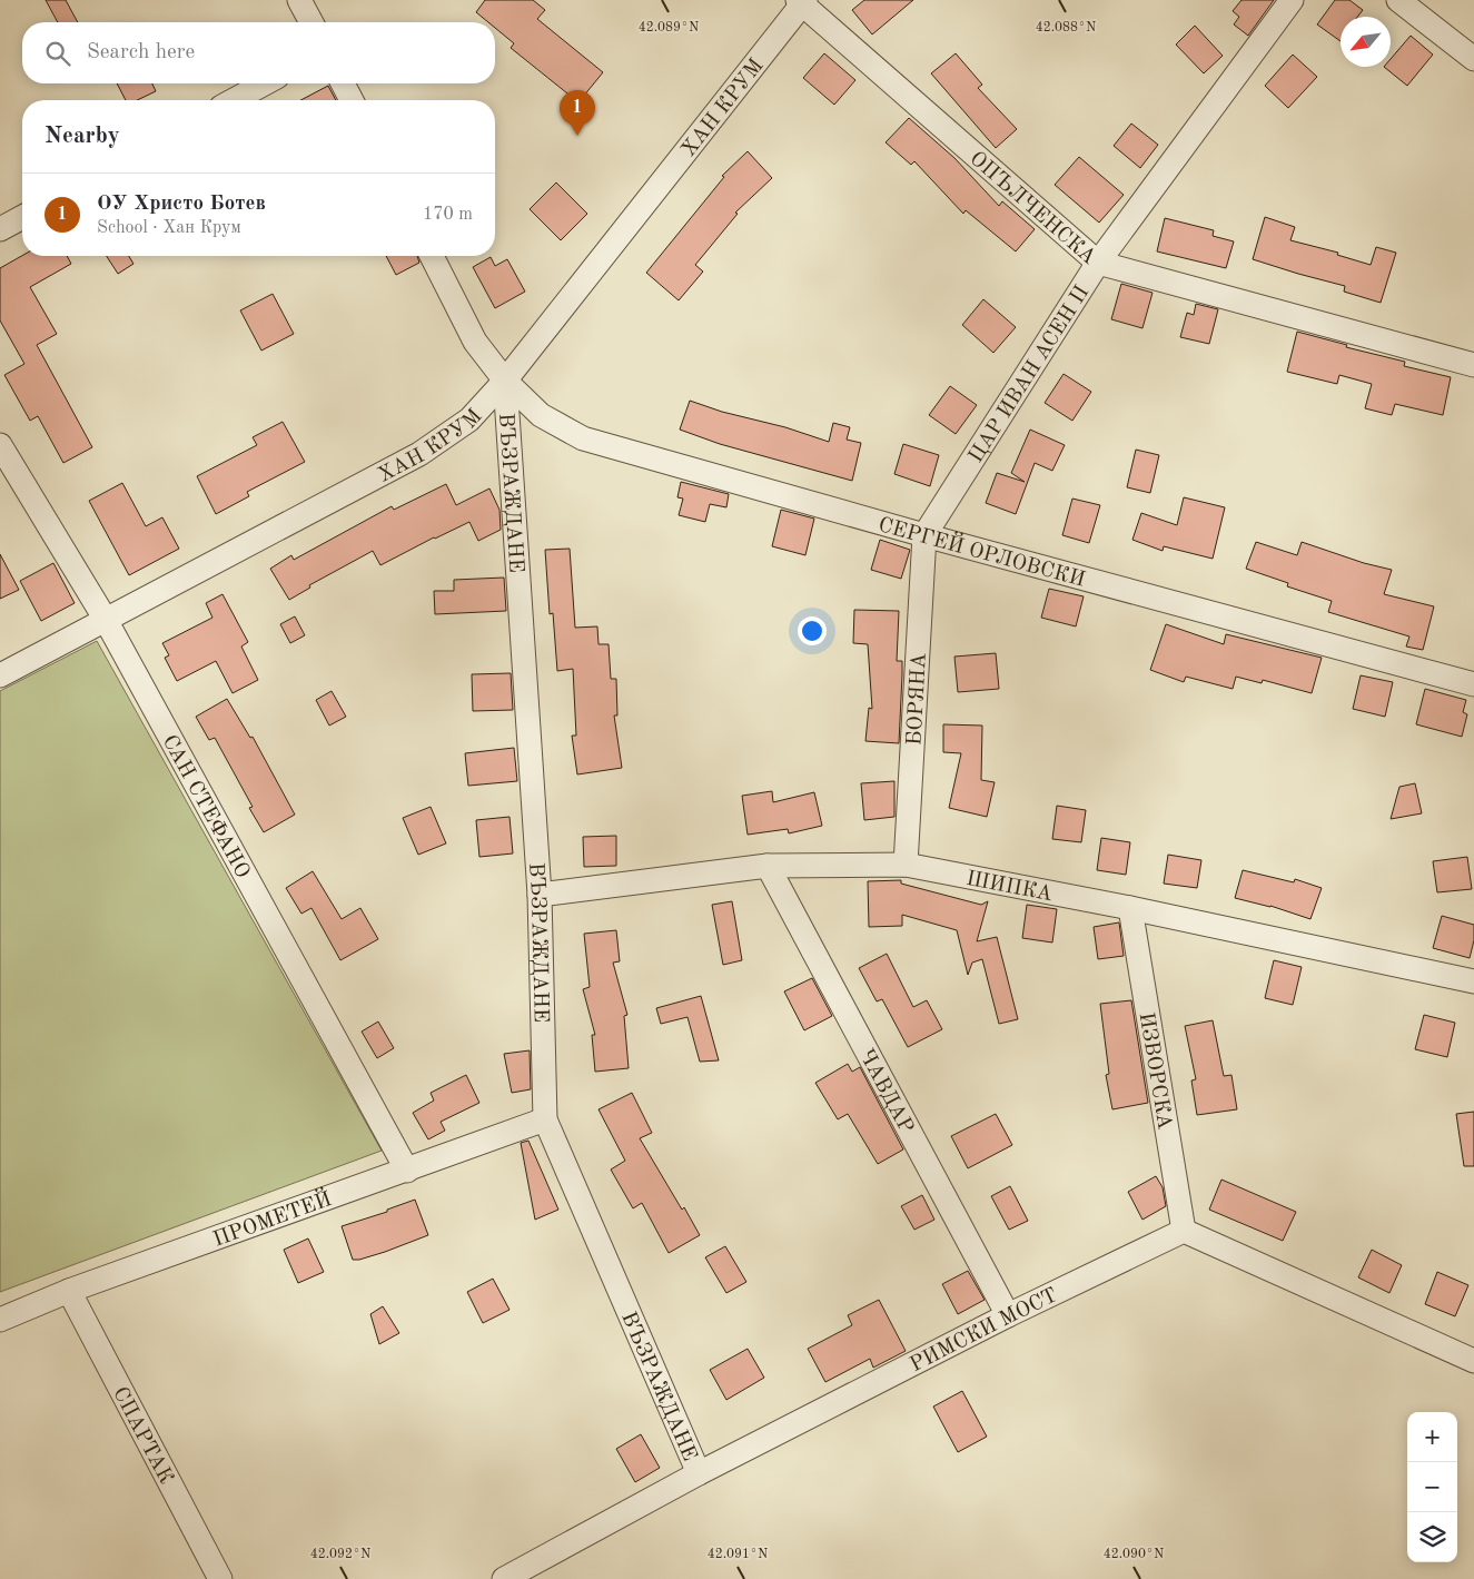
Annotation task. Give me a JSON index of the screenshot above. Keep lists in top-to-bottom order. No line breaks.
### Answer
{"streets":{"street":["ХАН КРУМ","ОПЪЛЧЕНСКА","ЦАР ИВАН АСЕН II","ВЪЗРАЖДАНЕ","СЕРГЕЙ ОРЛОВСКИ","БОРЯНА","САН СТЕФАНО","ШИПКА","ИЗВОРСКА","ЧАВДАР","ПРОМЕТЕЙ","РИМСКИ МОСТ","СПАРТАК"]},"crossings":[["ХАН КРУМ","ОПЪЛЧЕНСКА"],["ХАН КРУМ","ВЪЗРАЖДАНЕ"],["ХАН КРУМ","СЕРГЕЙ ОРЛОВСКИ"],["ХАН КРУМ","САН СТЕФАНО"],["ОПЪЛЧЕНСКА","ЦАР ИВАН АСЕН II"],["ЦАР ИВАН АСЕН II","СЕРГЕЙ ОРЛОВСКИ"],["ЦАР ИВАН АСЕН II","БОРЯНА"],["ВЪЗРАЖДАНЕ","СЕРГЕЙ ОРЛОВСКИ"],["ВЪЗРАЖДАНЕ","ШИПКА"],["ВЪЗРАЖДАНЕ","ПРОМЕТЕЙ"],["ВЪЗРАЖДАНЕ","РИМСКИ МОСТ"],["СЕРГЕЙ ОРЛОВСКИ","БОРЯНА"],["БОРЯНА","ШИПКА"],["САН СТЕФАНО","ПРОМЕТЕЙ"],["ШИПКА","ИЗВОРСКА"],["ШИПКА","ЧАВДАР"],["ИЗВОРСКА","РИМСКИ МОСТ"],["ЧАВДАР","РИМСКИ МОСТ"],["ПРОМЕТЕЙ","СПАРТАК"]],"north":"bottom left","page":{"search":"Search here","pins":"1","heading":"Nearby","list":[{"mark":"1","name":"ОУ Христо Ботев","note":"School · Хан Крум","value":"170 m"}],"map_buttons":["+","−"]},"coordinates":["42.089°N","42.088°N","42.092°N","42.091°N","42.090°N"]}
